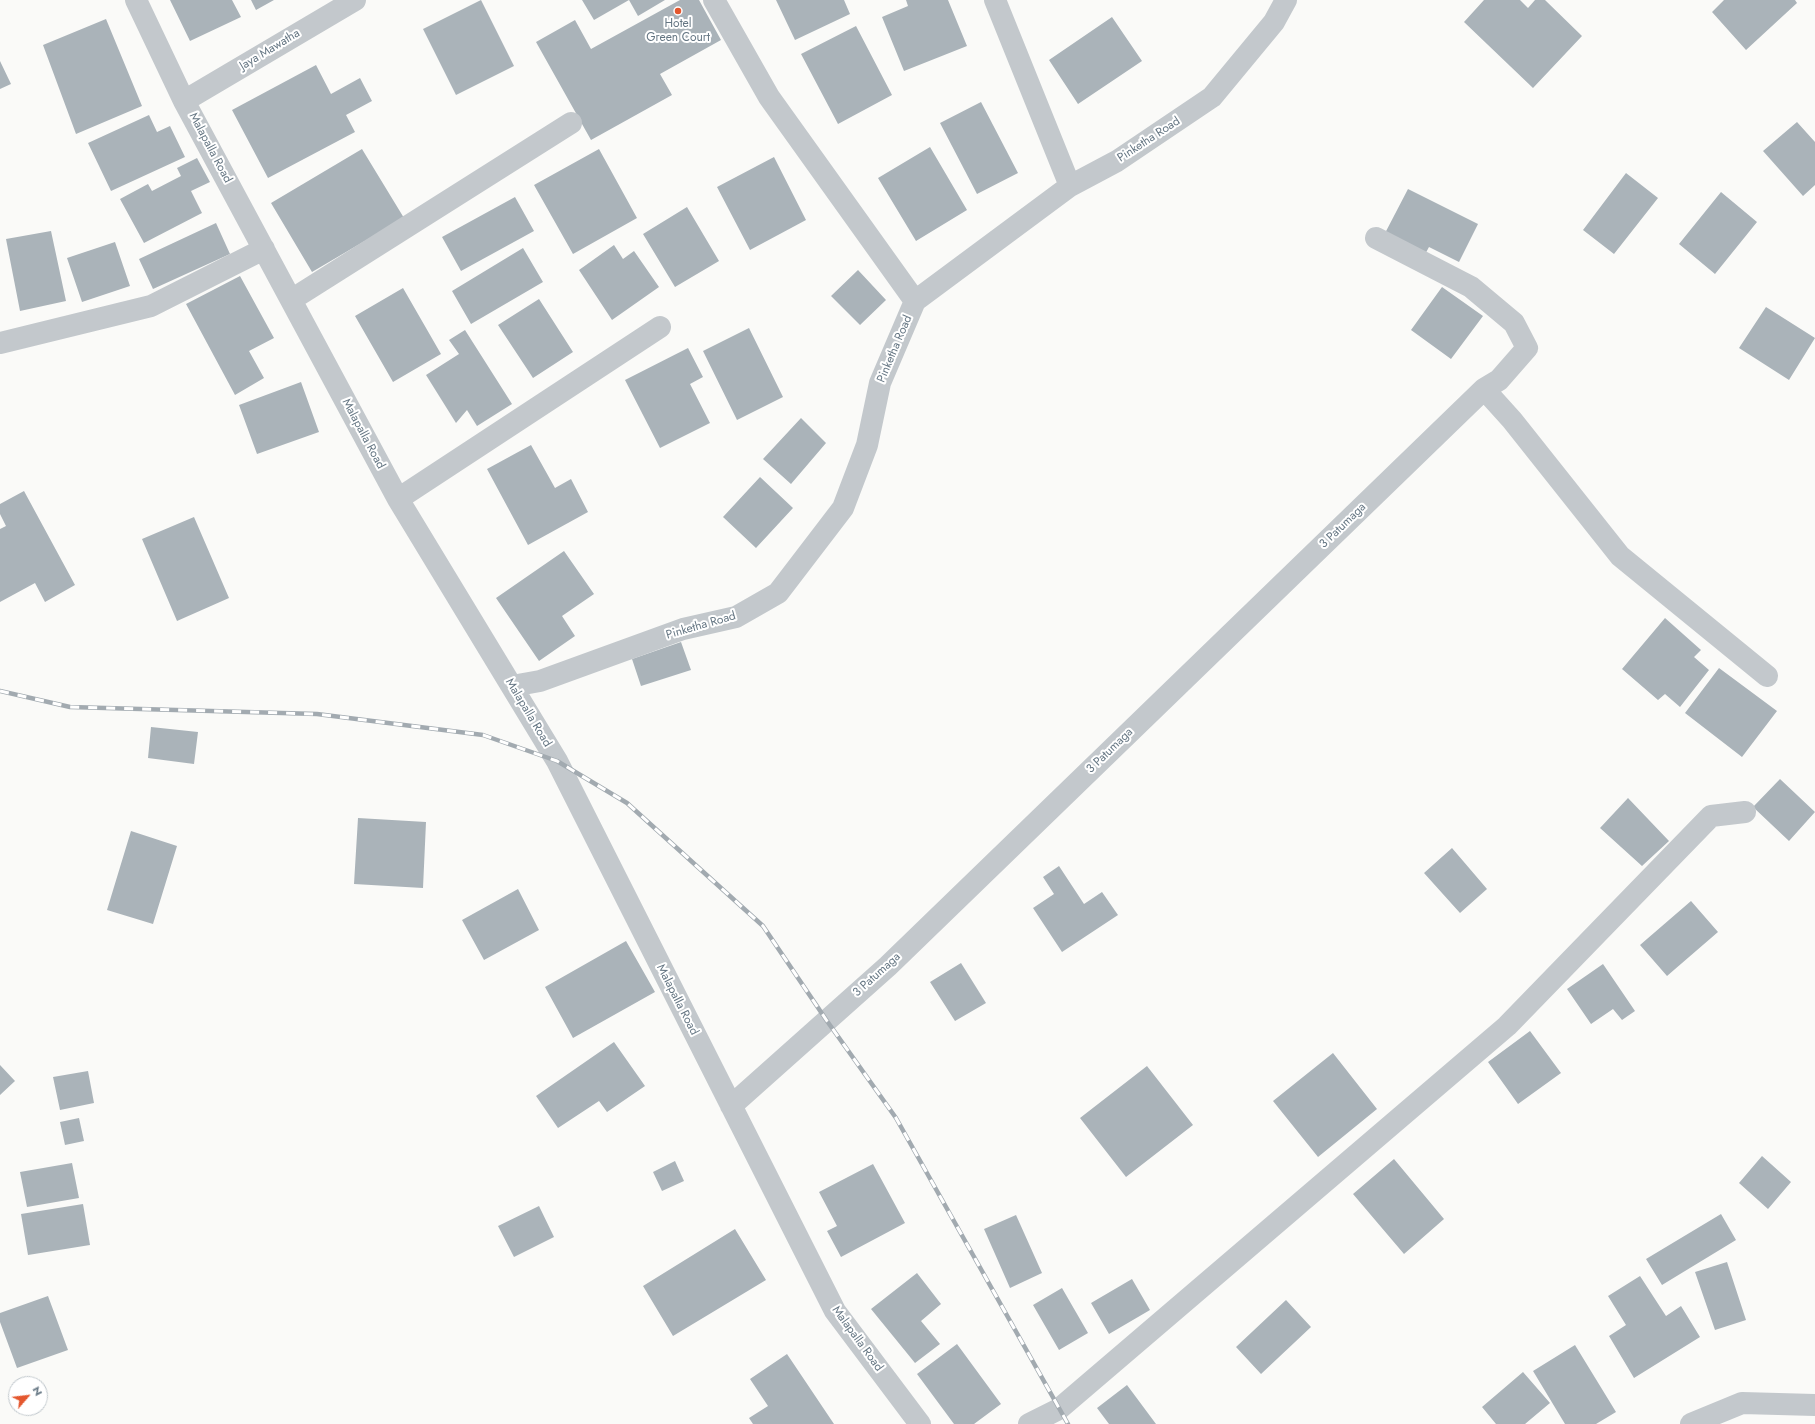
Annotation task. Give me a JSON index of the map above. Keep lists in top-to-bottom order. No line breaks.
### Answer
{"streets":{"street":["Jaya Mawatha","Pinketha Road","Malapalla Road","3 Patumaga"]},"crossings":[["Jaya Mawatha","Malapalla Road"],["Pinketha Road","Malapalla Road"],["Malapalla Road","3 Patumaga"]],"places":["Hotel Green Court"],"north":"top right"}
